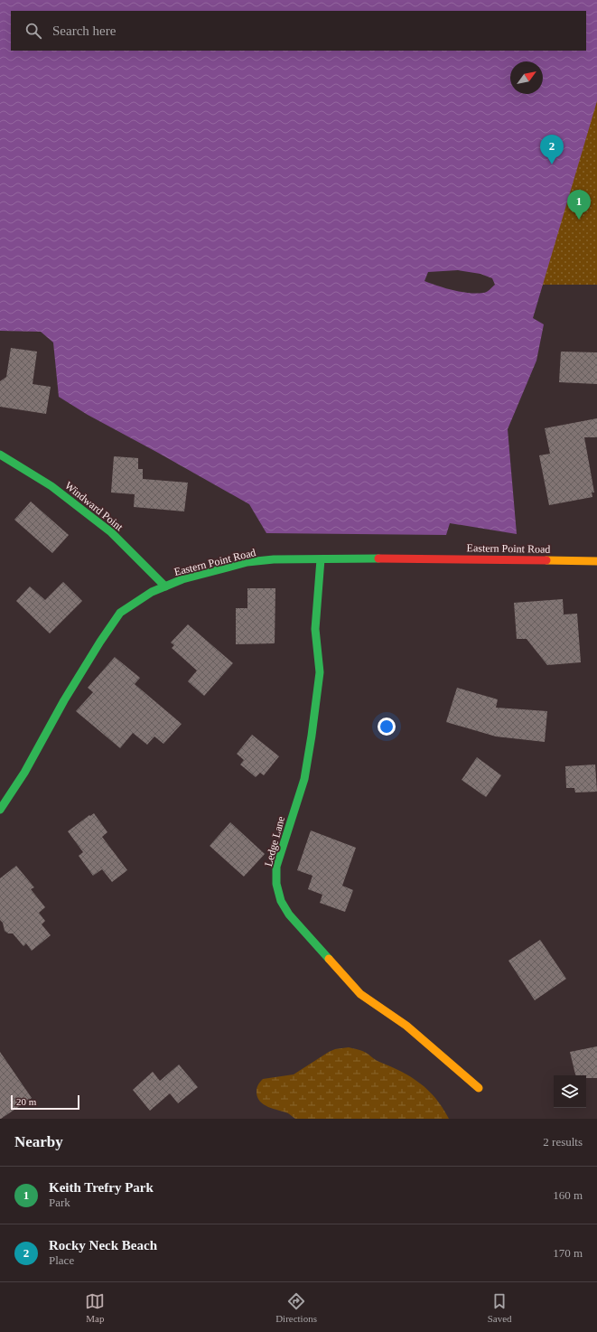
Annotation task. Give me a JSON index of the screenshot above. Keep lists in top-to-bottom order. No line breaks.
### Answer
{"streets":{"street":["Windward Point","Eastern Point Road","Ledge Lane"]},"crossings":[["Windward Point","Eastern Point Road"],["Eastern Point Road","Ledge Lane"]],"scale_bar":"20 m","north":"top right","page":{"search":"Search here","pins":["2","1"],"scale":"20 m","heading":["Nearby","2 results"],"list":[{"mark":"1","name":"Keith Trefry Park","note":"Park","value":"160 m"},{"mark":"2","name":"Rocky Neck Beach","note":"Place","value":"170 m"}],"nav":["Map","Directions","Saved"]}}
